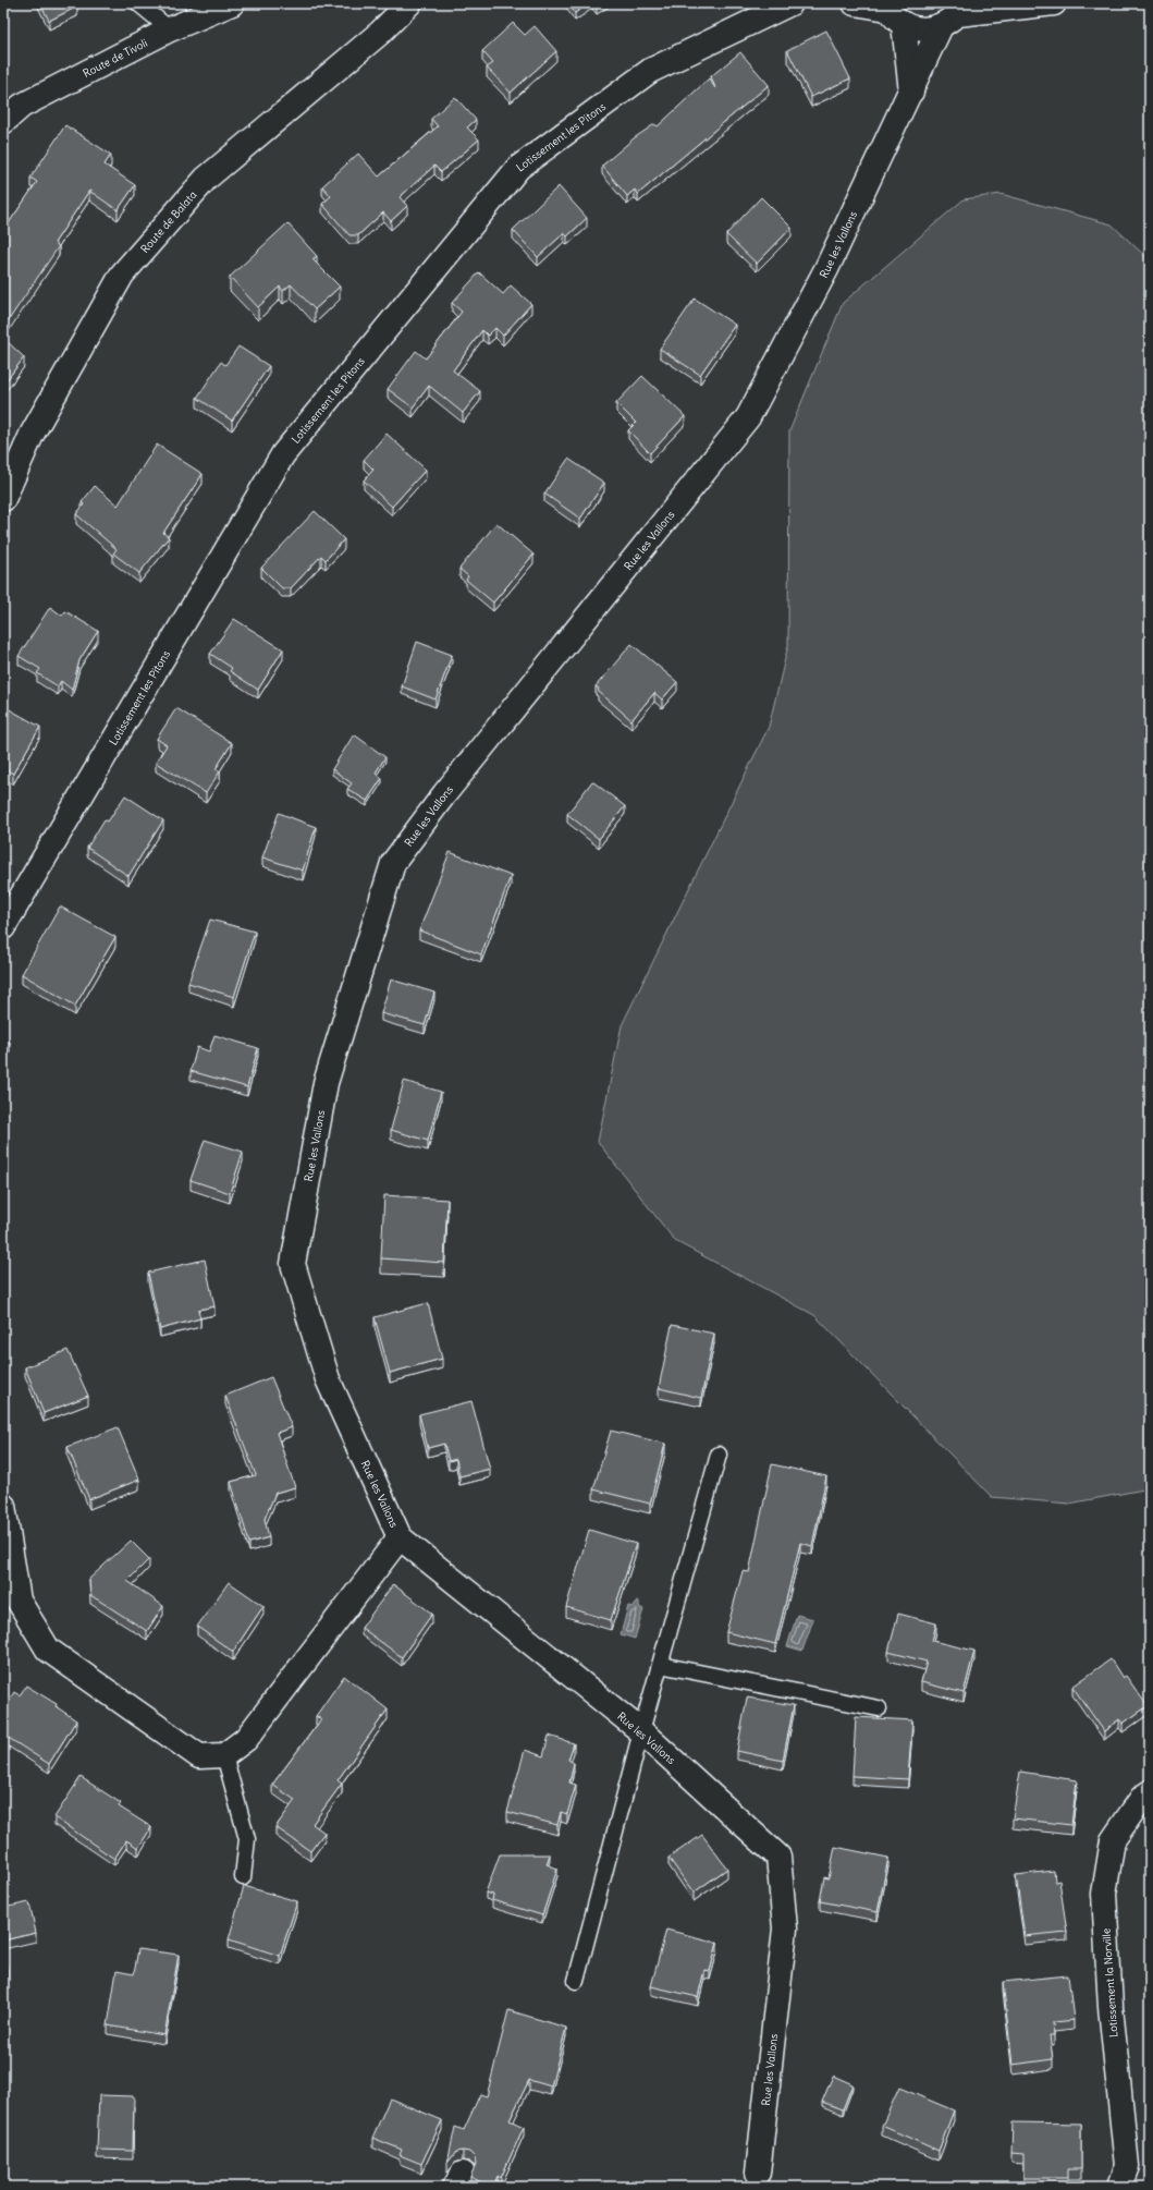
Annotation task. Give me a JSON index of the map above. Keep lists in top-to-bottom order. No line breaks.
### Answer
{"streets":{"street":["Route de Tivoli","Lotissement les Pitons","Route de Balata","Rue les Vallons","Lotissement la Norville"]}}
